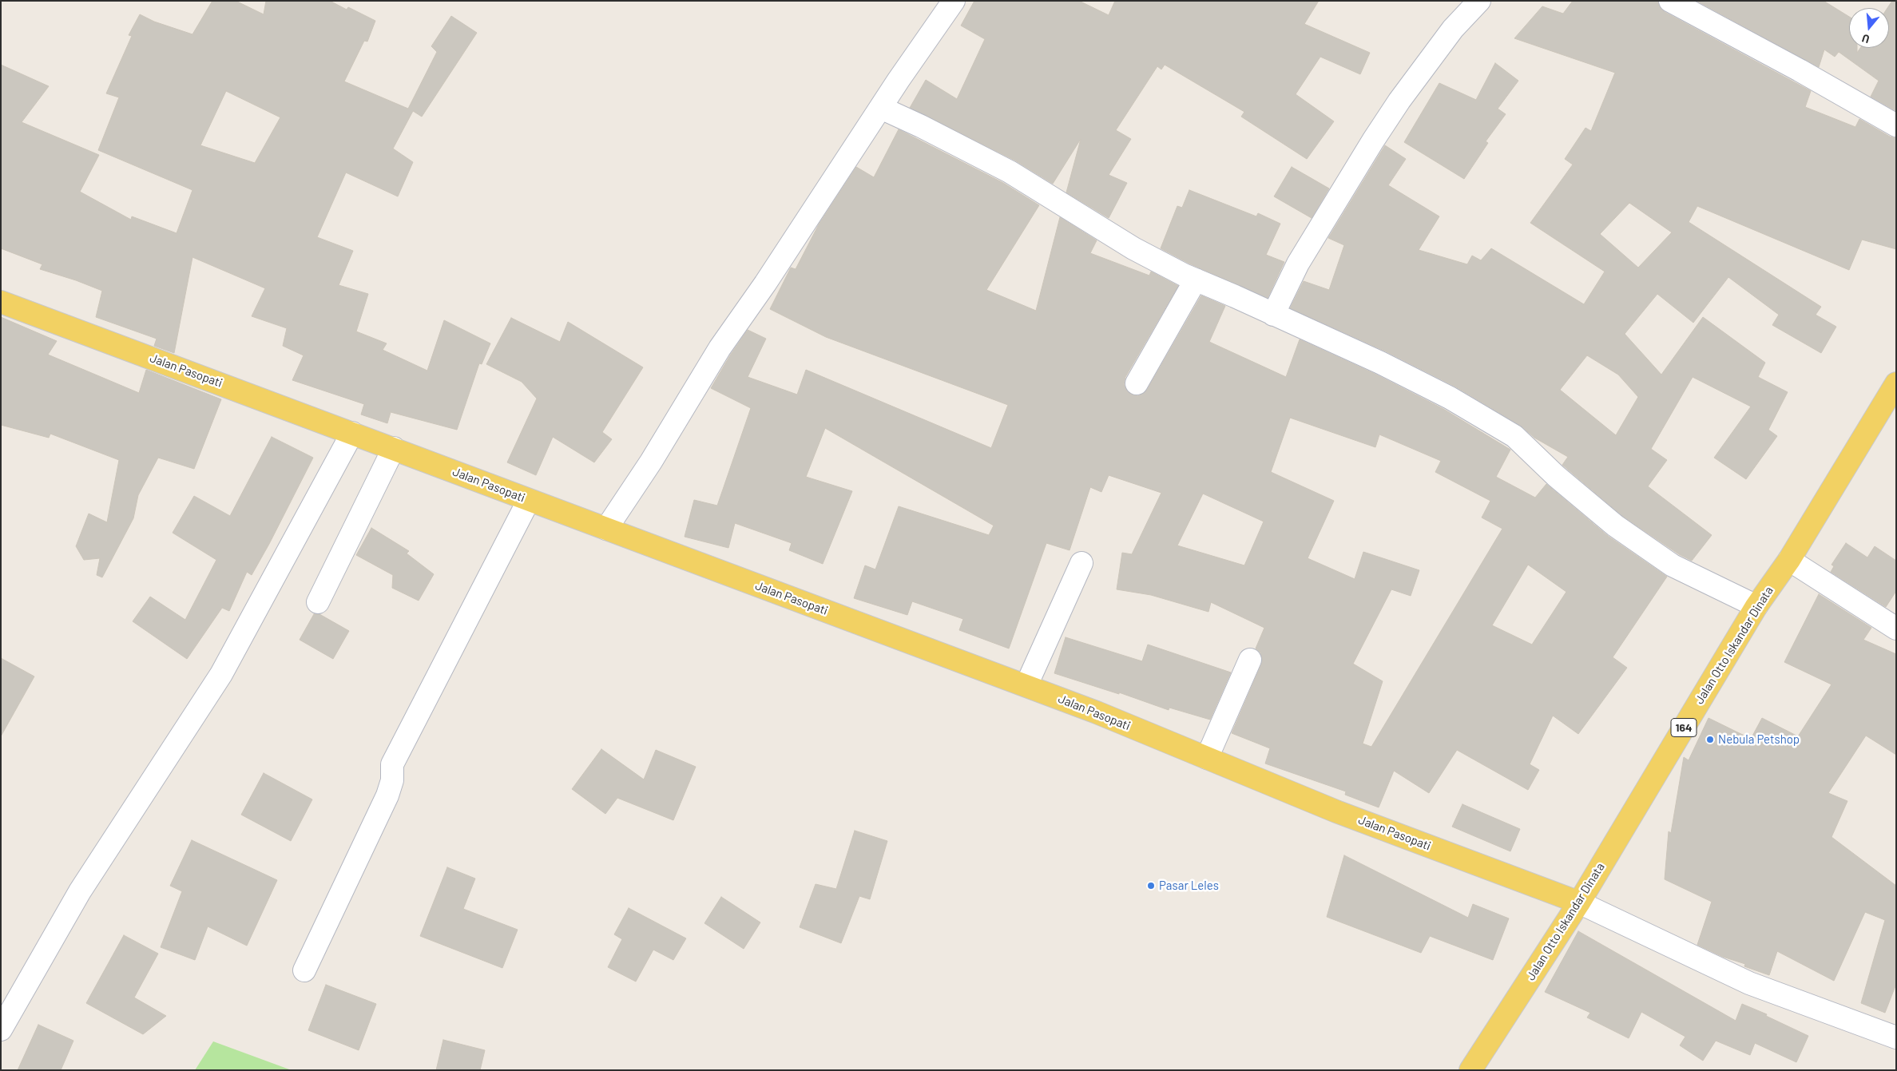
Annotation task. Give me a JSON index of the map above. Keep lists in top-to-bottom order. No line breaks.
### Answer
{"streets":{"main road":["Jalan Pasopati","Jalan Otto Iskandar Dinata","164"]},"crossings":[["Jalan Pasopati","Jalan Otto Iskandar Dinata"]],"places":["Nebula Petshop","Pasar Leles"],"north":"bottom"}
